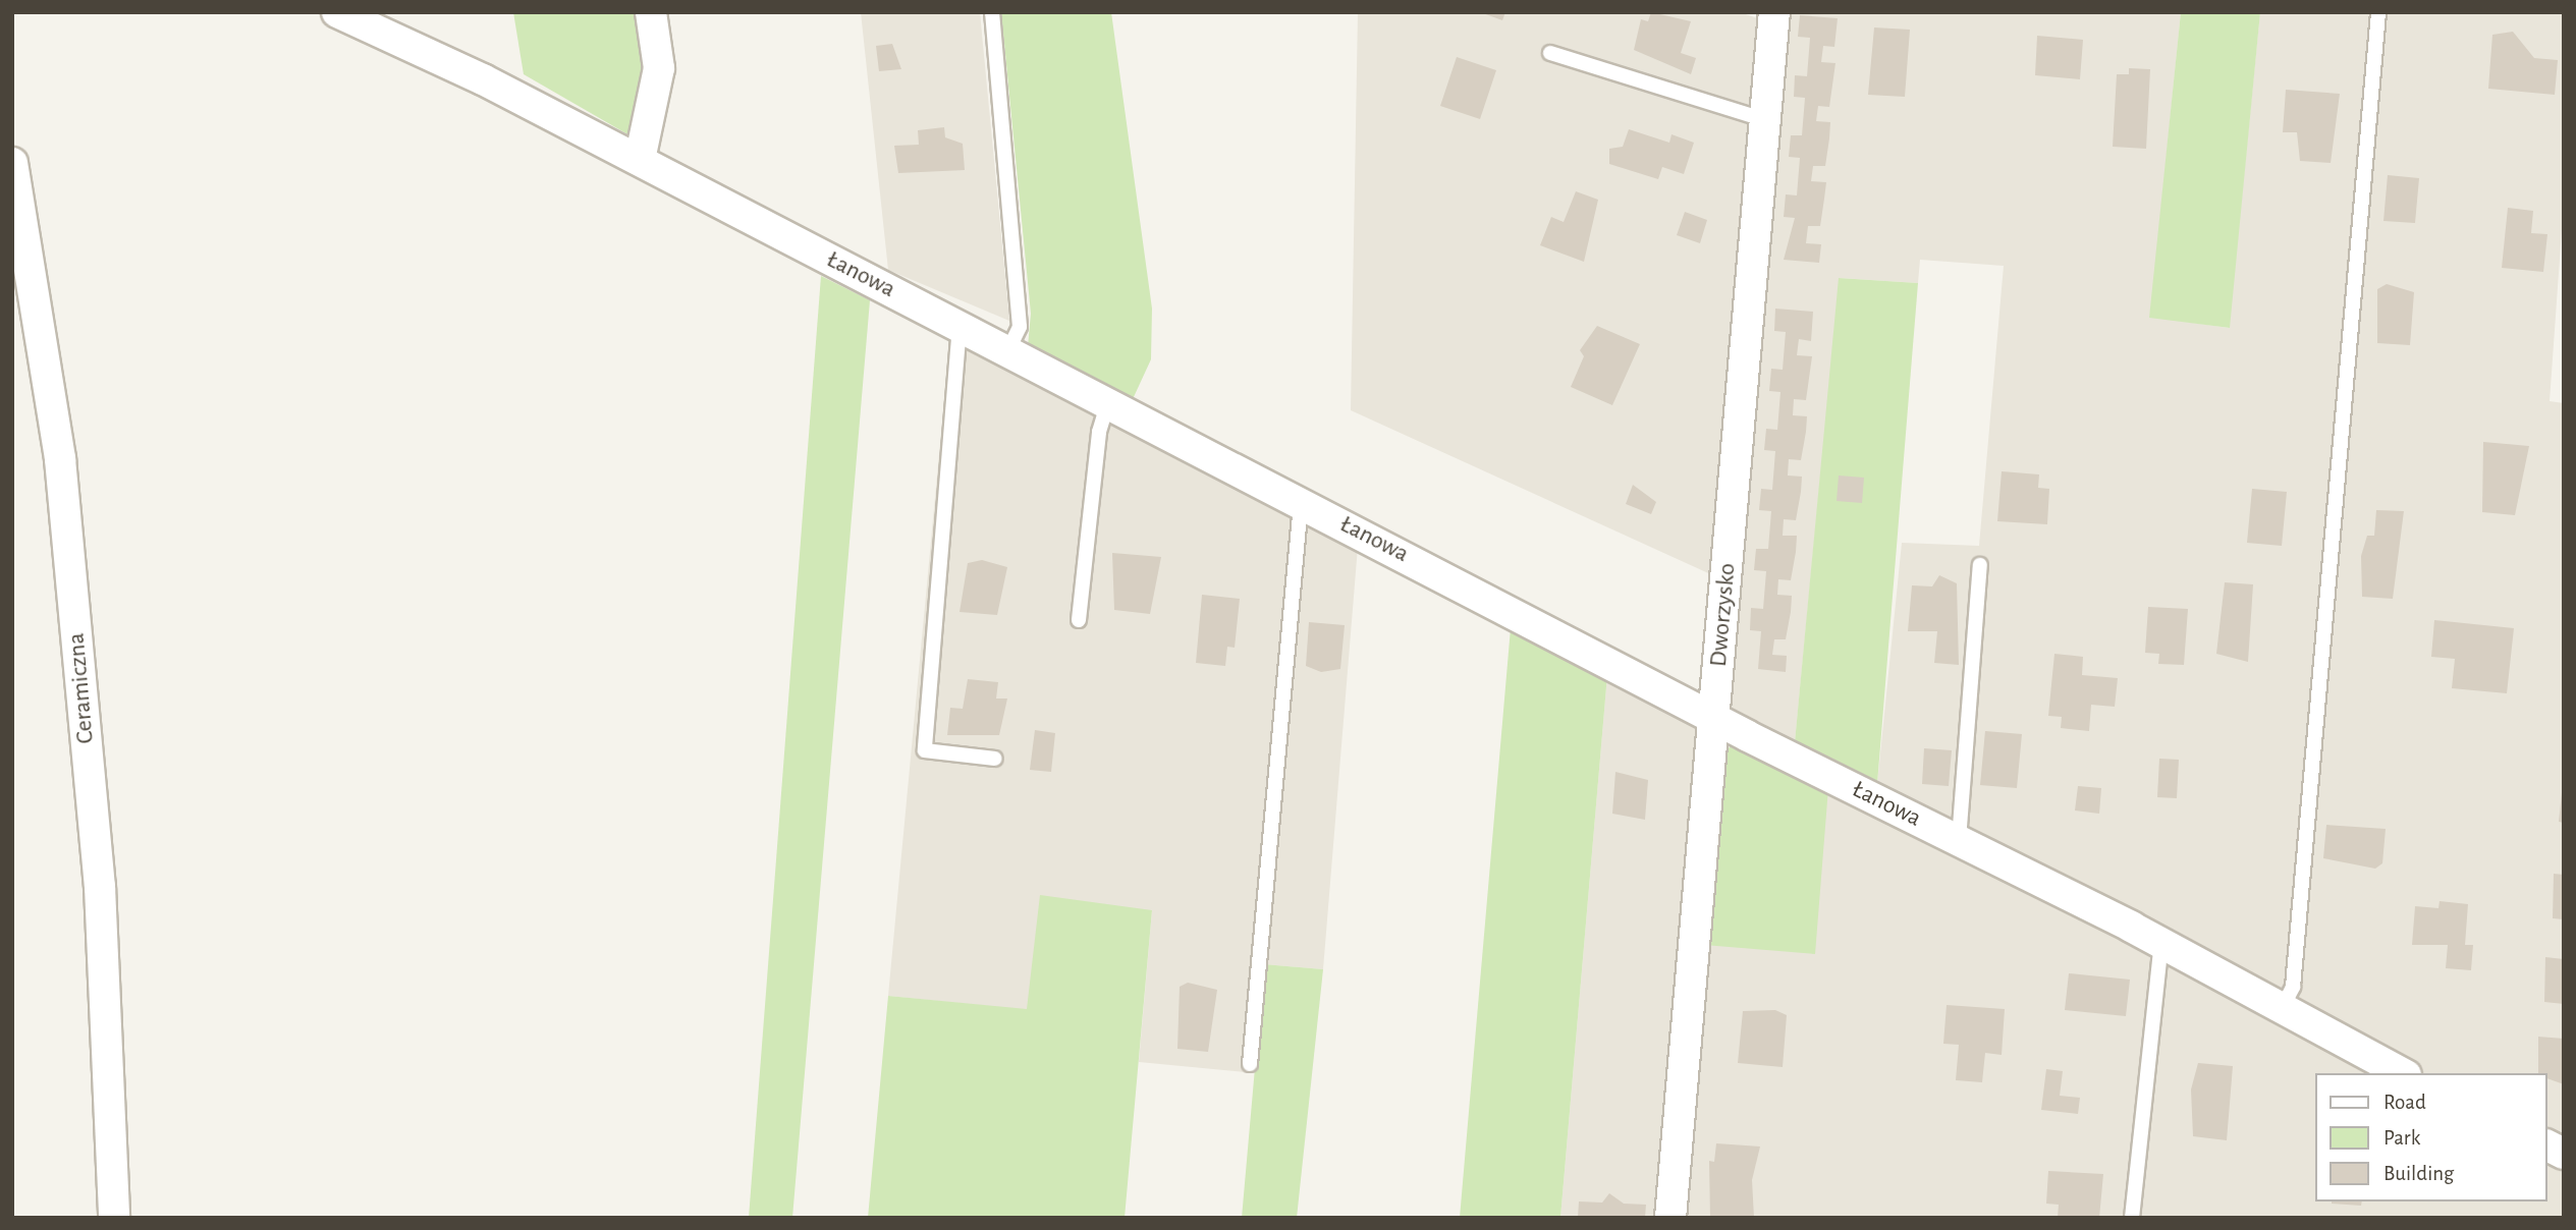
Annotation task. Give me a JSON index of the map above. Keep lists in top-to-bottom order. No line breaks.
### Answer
{"streets":{"street":["Łanowa","Dworzysko","Ceramiczna"]},"crossings":[["Łanowa","Dworzysko"]],"legend":["Road","Park","Building"]}
